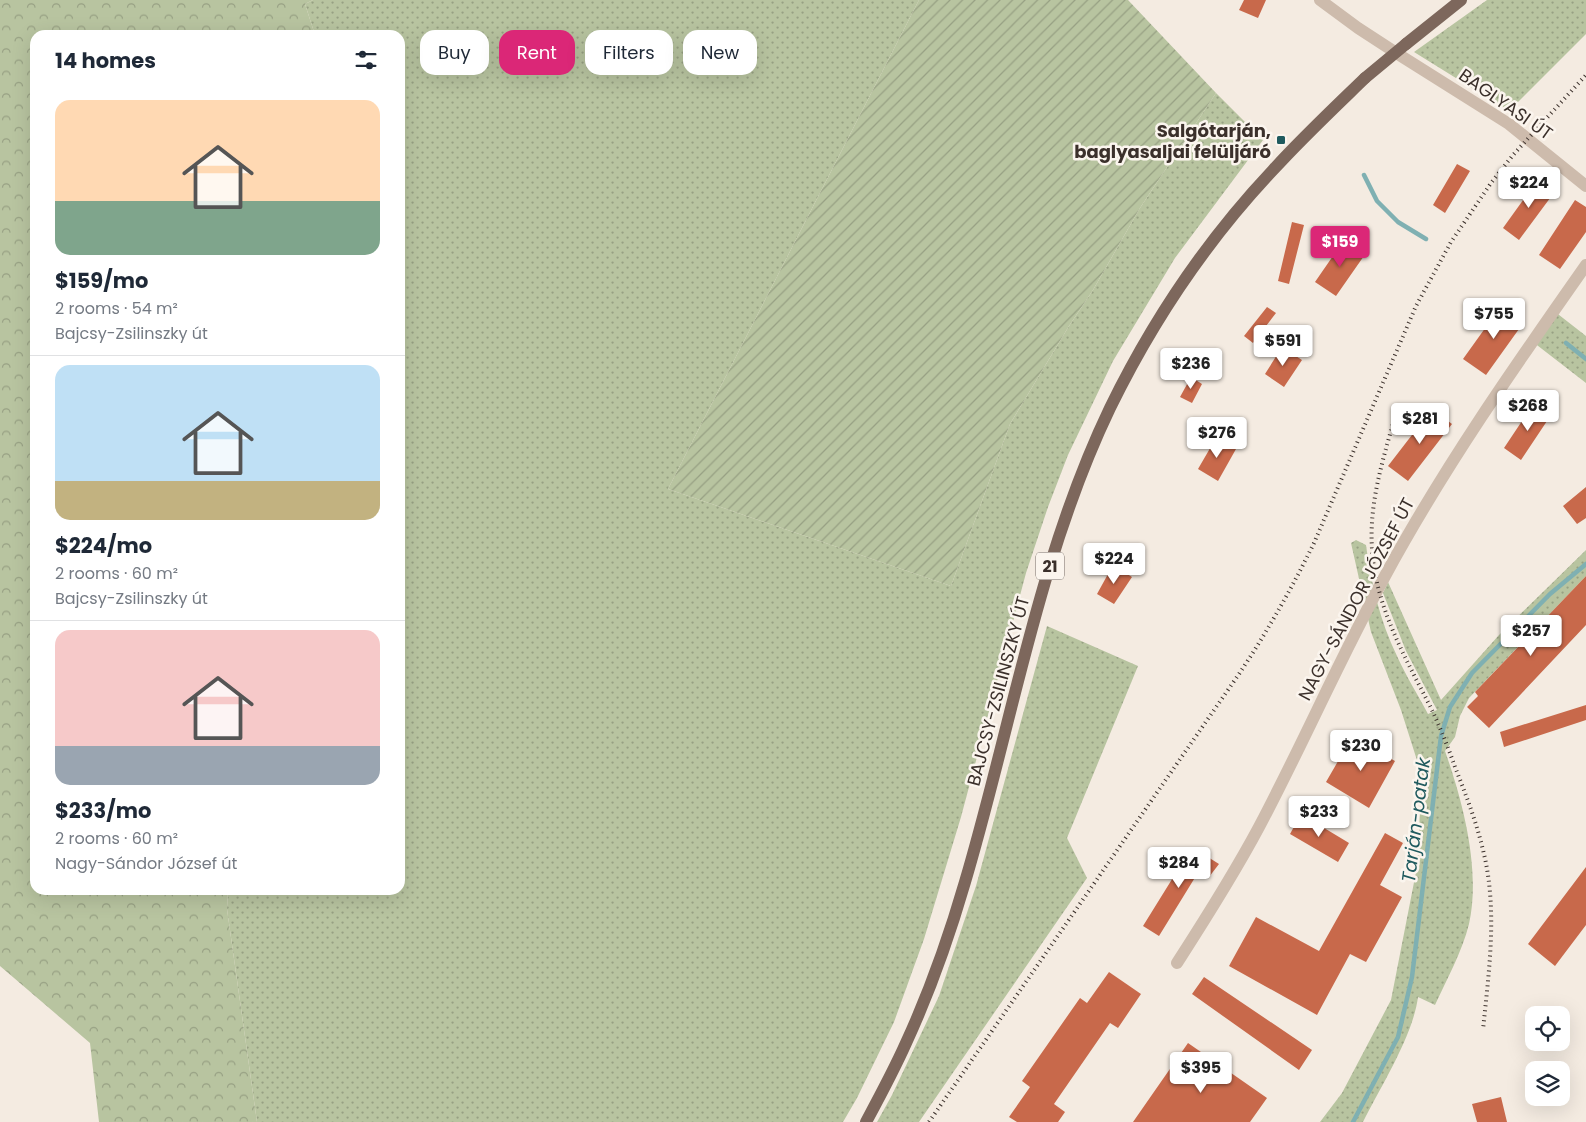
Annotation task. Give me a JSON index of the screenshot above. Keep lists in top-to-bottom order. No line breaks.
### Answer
{"streets":{"main road":["21","BAJCSY-ZSILINSZKY ÚT"],"street":["BAGLYASI ÚT","NAGY-SÁNDOR JÓZSEF ÚT"]},"water":["Tarján-patak"],"places":{"transit":["Salgótarján, baglyasaljai felüljáró"]},"page":{"chip":["Buy","Rent","Filters","New"],"heading":"14 homes","list":[{"name":"$159/mo","note":"2 rooms · 54 m² · Bajcsy-Zsilinszky út"},{"name":"$224/mo","note":"2 rooms · 60 m² · Bajcsy-Zsilinszky út"},{"name":"$233/mo","note":"2 rooms · 60 m² · Nagy-Sándor József út"}],"price":["$224","$159","$755","$591","$236","$268","$281","$276","$224","$257","$230","$233","$284","$395"]}}
